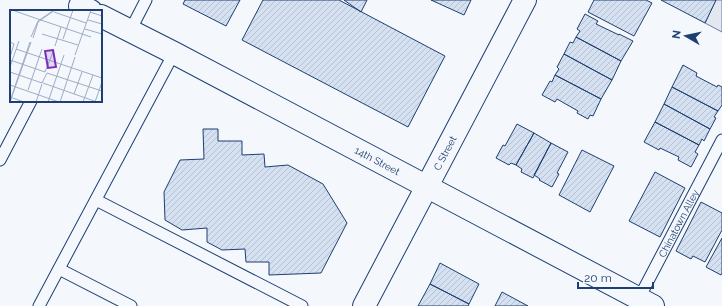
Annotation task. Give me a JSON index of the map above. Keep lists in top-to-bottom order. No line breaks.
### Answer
{"streets":{"street":["C Street","14th Street"],"lane":["Chinatown Alley"]},"crossings":[["C Street","14th Street"],["14th Street","Chinatown Alley"]],"scale_bar":"20 m","north":"left"}
